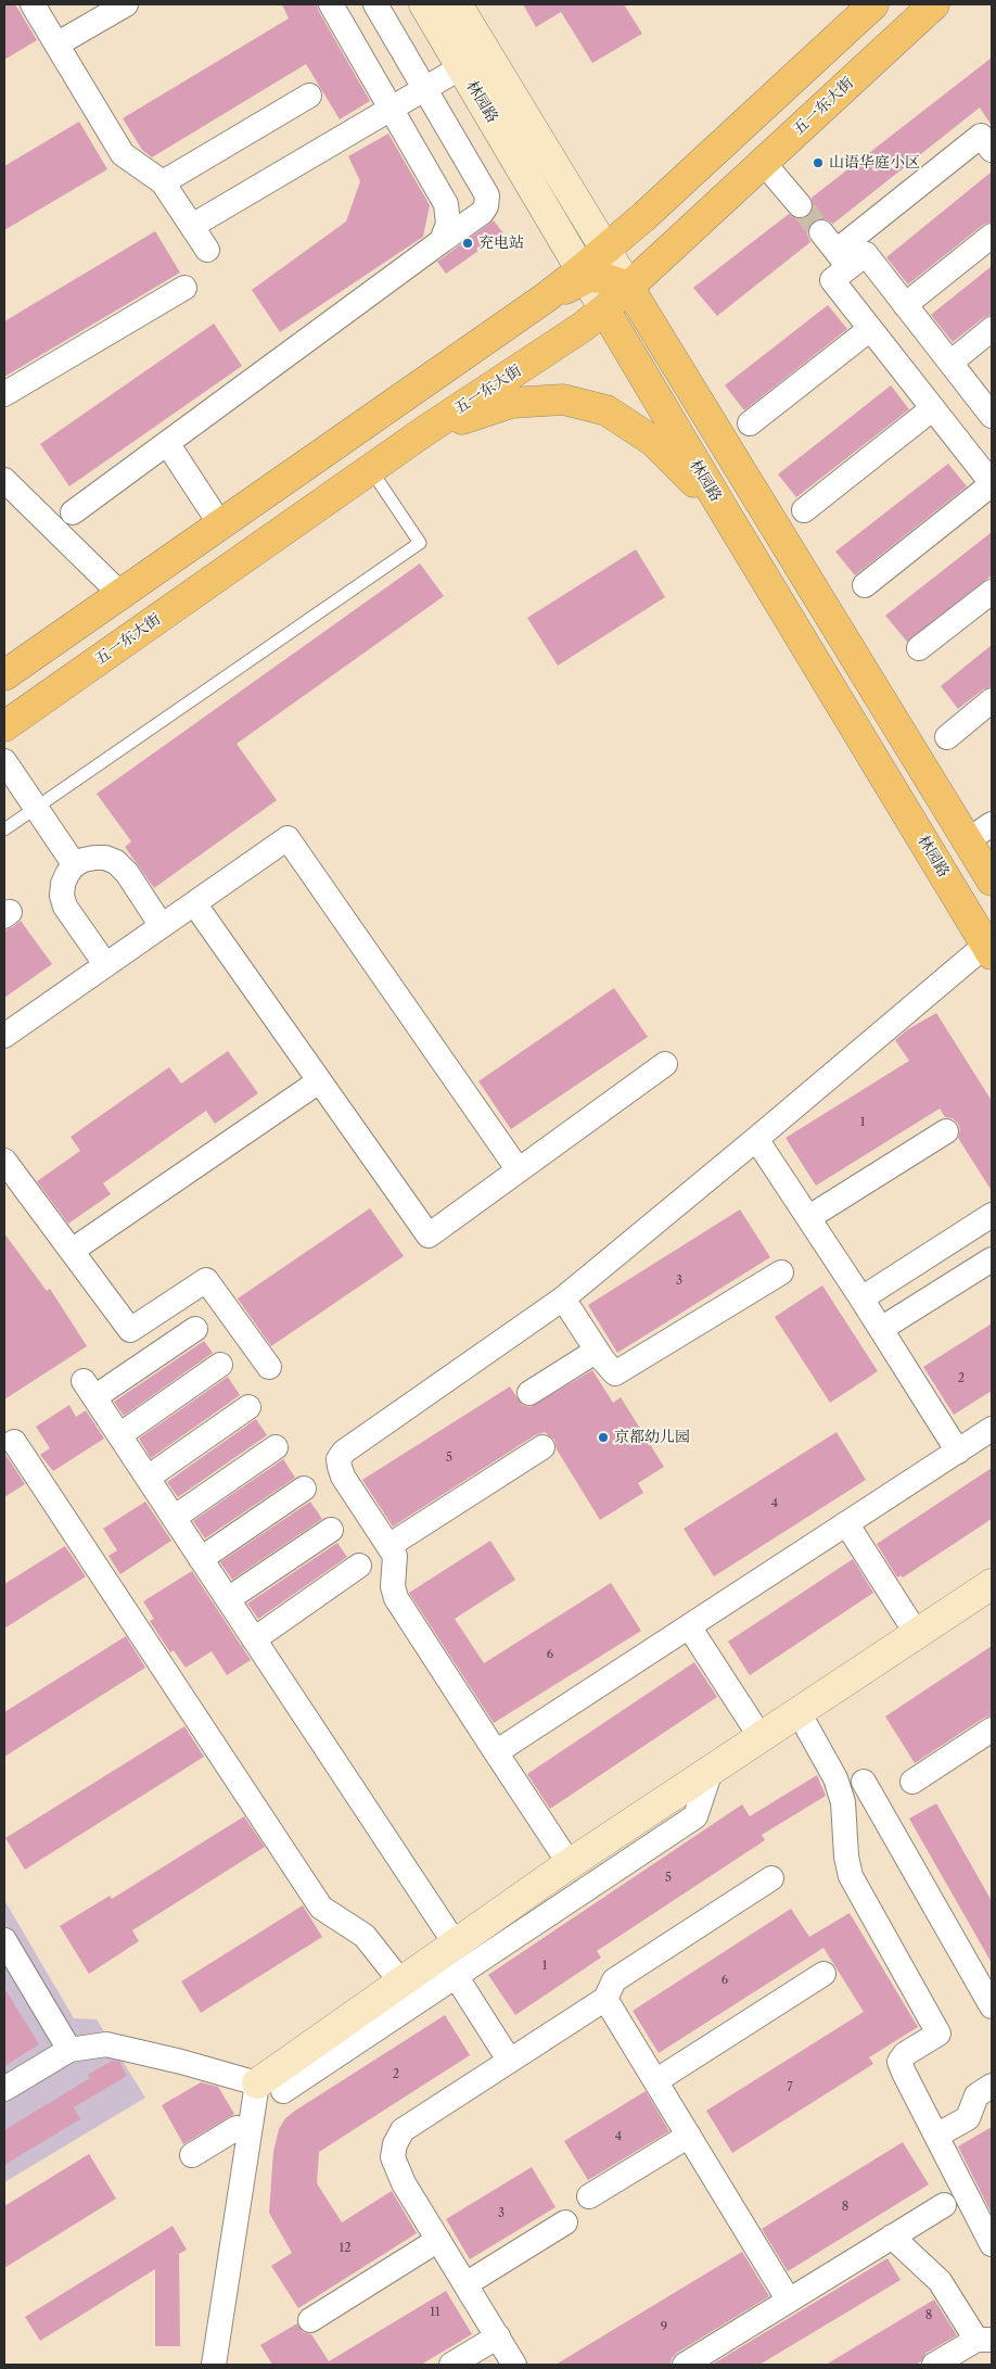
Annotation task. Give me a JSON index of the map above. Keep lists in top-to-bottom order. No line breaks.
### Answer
{"streets":{"main road":["林园路","五一东大街"]},"crossings":[["林园路","五一东大街"]],"places":["山语华庭小区","充电站","京都幼儿园"],"house_numbers":["1","3","2","5","4","6","5","1","6","2","7","4","8","3","12","11","8","9"]}
